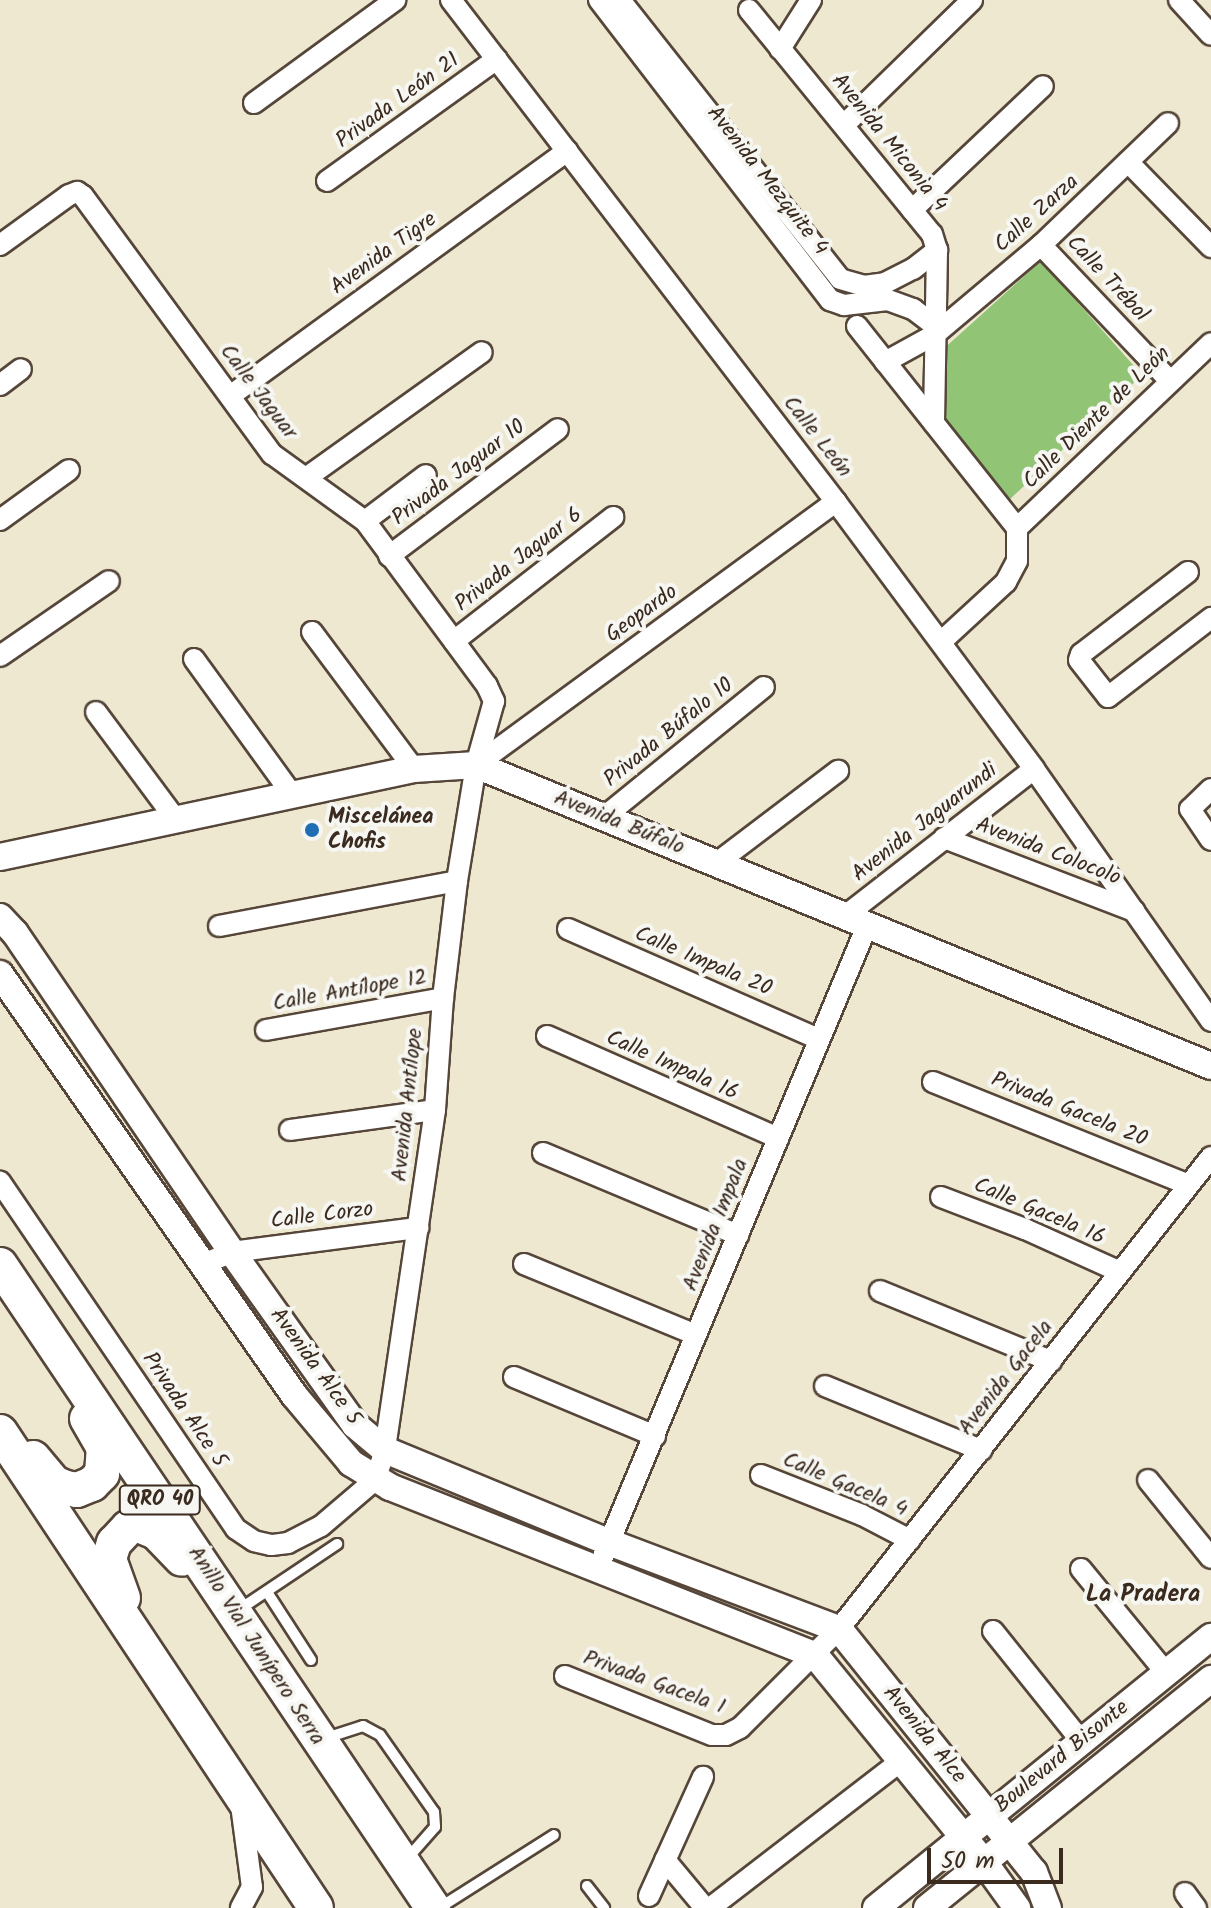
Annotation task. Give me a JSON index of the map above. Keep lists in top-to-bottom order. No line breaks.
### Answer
{"streets":{"highway":["QRO 40","Anillo Vial Junípero Serra"],"street":["Privada León 21","Avenida Miconia 4","Avenida Mezquite 4","Calle Zarza","Avenida Tigre","Calle Trébol","Calle Jaguar","Calle Diente de León","Calle León","Privada Jaguar 10","Privada Jaguar 6","Geopardo","Privada Búfalo 10","Avenida Búfalo","Avenida Jaguarundi","Avenida Colocolo","Calle Impala 20","Calle Antílope 12","Calle Impala 16","Avenida Antílope","Privada Gacela 20","Calle Gacela 16","Calle Corzo","Avenida Impala","Avenida Alce 5","Avenida Gacela","Privada Alce 5","Calle Gacela 4","Privada Gacela 1","Avenida Alce","Boulevard Bisonte"]},"crossings":[["Privada León 21","Calle León"],["Avenida Mezquite 4","Calle Zarza"],["Calle Zarza","Calle Trébol"],["Avenida Tigre","Calle Jaguar"],["Avenida Tigre","Calle León"],["Calle Trébol","Calle Diente de León"],["Calle Jaguar","Privada Jaguar 10"],["Calle Jaguar","Privada Jaguar 6"],["Calle Jaguar","Geopardo"],["Calle Jaguar","Avenida Búfalo"],["Calle Jaguar","Avenida Antílope"],["Calle León","Geopardo"],["Calle León","Avenida Jaguarundi"],["Calle León","Avenida Colocolo"],["Geopardo","Avenida Búfalo"],["Geopardo","Avenida Antílope"],["Privada Búfalo 10","Avenida Búfalo"],["Avenida Búfalo","Avenida Jaguarundi"],["Avenida Búfalo","Avenida Antílope"],["Avenida Búfalo","Avenida Impala"],["Avenida Jaguarundi","Avenida Colocolo"],["Avenida Jaguarundi","Avenida Impala"],["Calle Impala 20","Avenida Impala"],["Calle Antílope 12","Avenida Antílope"],["Calle Impala 16","Avenida Impala"],["Avenida Antílope","Calle Corzo"],["Avenida Antílope","Avenida Alce 5"],["Avenida Antílope","Privada Alce 5"],["Privada Gacela 20","Avenida Gacela"],["Calle Gacela 16","Avenida Gacela"],["Calle Corzo","Avenida Alce 5"],["Avenida Impala","Avenida Alce 5"],["Avenida Alce 5","Avenida Gacela"],["Avenida Alce 5","Privada Alce 5"],["Avenida Alce 5","Avenida Alce"],["Avenida Gacela","Calle Gacela 4"],["Avenida Gacela","Privada Gacela 1"],["Avenida Gacela","Avenida Alce"],["Avenida Alce","Boulevard Bisonte"]],"districts":["La Pradera"],"places":["Miscelánea Chofis"],"scale_bar":"50 m"}
